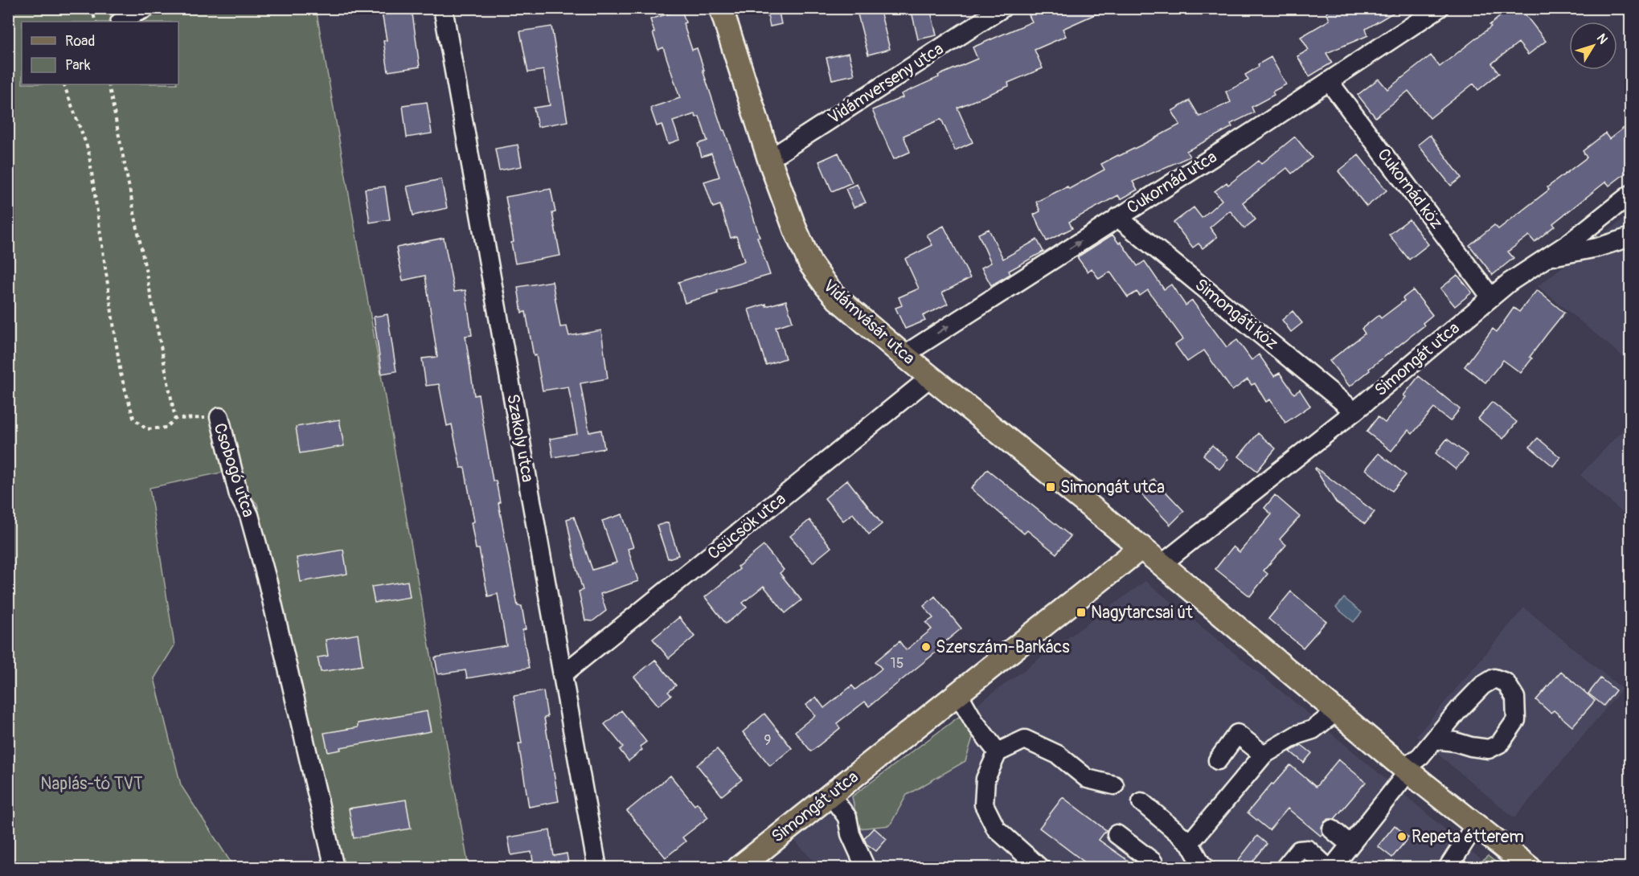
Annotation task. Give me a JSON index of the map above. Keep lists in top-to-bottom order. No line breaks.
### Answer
{"streets":{"main road":["Vidámvásár utca","Simongát utca"],"street":["Vidámverseny utca","Cukornád utca","Cukornád köz","Simongáti köz","Szakoly utca","Csobogó utca","Csücsök utca"]},"crossings":[["Vidámverseny utca","Vidámvásár utca"],["Cukornád utca","Cukornád köz"],["Cukornád utca","Simongáti köz"],["Cukornád utca","Vidámvásár utca"],["Cukornád köz","Simongát utca"],["Simongáti köz","Simongát utca"],["Vidámvásár utca","Simongát utca"],["Vidámvásár utca","Csücsök utca"],["Szakoly utca","Csücsök utca"]],"one_way":["Cukornád utca"],"parks":["Naplás-tó TVT"],"places":{"transit":["Simongát utca","Nagytarcsai út"],"other":["Szerszám-Barkács","Repeta étterem"]},"house_numbers":["15","9"],"legend":["Road","Park"],"north":"top right"}
